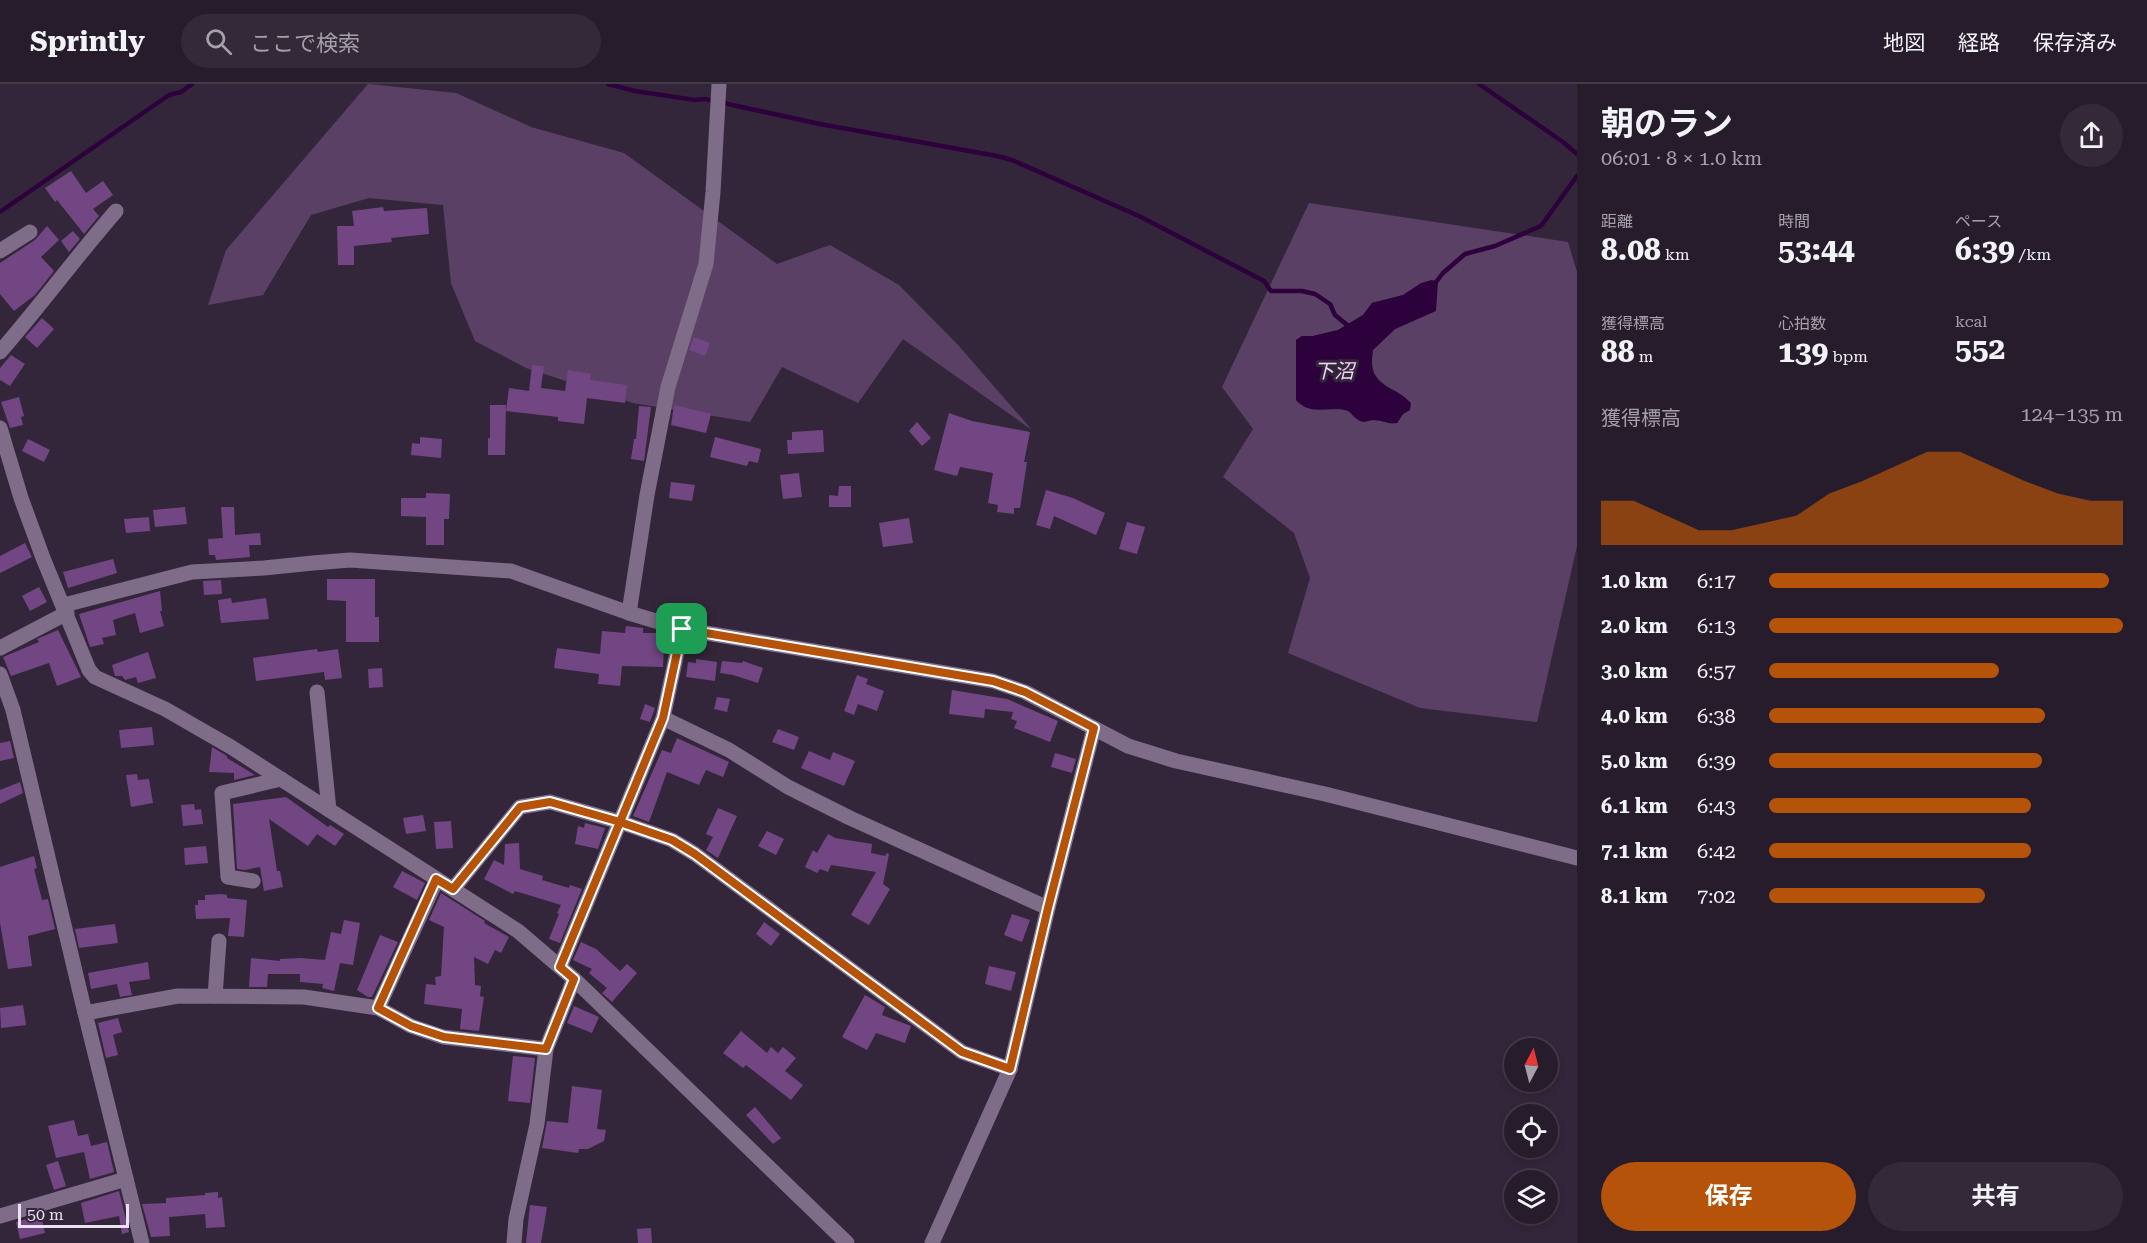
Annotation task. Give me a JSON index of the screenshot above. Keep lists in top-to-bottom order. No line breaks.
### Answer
{"water":["下沼"],"scale_bar":"50 m","north":"top","page":{"header":"Sprintly","search":"ここで検索","nav":["地図","経路","保存済み"],"heading":["朝のラン","06:01 · 8 × 1.0 km"],"stats":[["距離","8.08 km"],["時間","53:44"],["ペース","6:39 /km"],["獲得標高","88 m"],["心拍数","139 bpm"],["kcal","552"]],"chart":["獲得標高","124–135 m"],"list":[{"name":"1.0 km","note":"6:17"},{"name":"2.0 km","note":"6:13"},{"name":"3.0 km","note":"6:57"},{"name":"4.0 km","note":"6:38"},{"name":"5.0 km","note":"6:39"},{"name":"6.1 km","note":"6:43"},{"name":"7.1 km","note":"6:42"},{"name":"8.1 km","note":"7:02"}],"buttons":["保存","共有"],"scale":"50 m"}}
